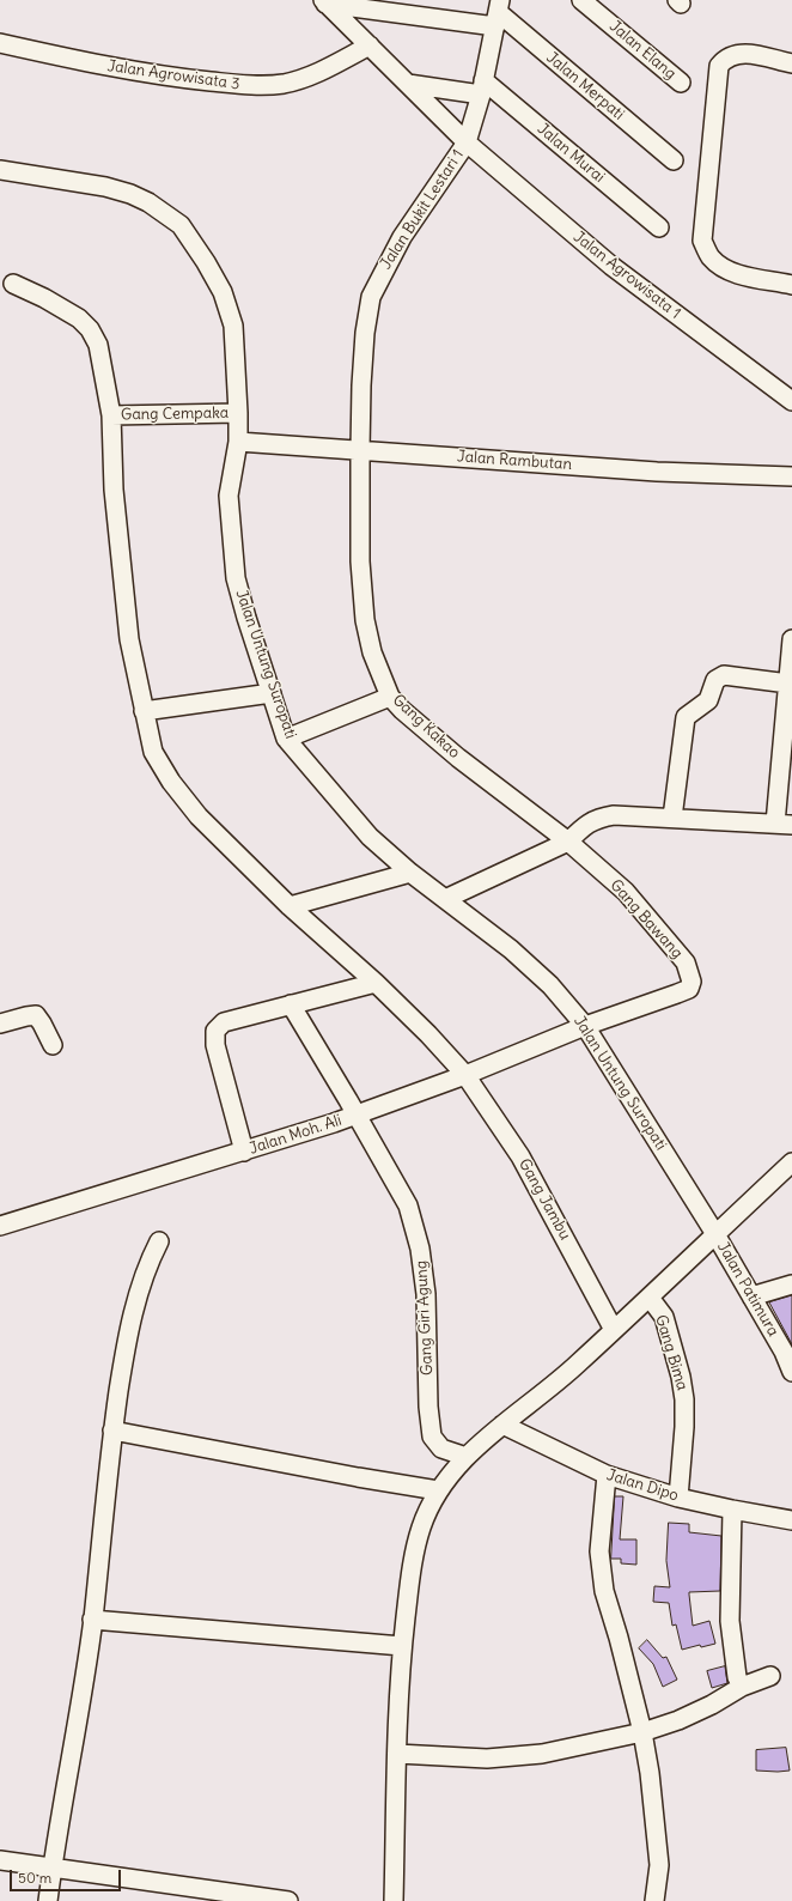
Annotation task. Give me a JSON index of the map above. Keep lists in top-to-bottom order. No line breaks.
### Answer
{"streets":{"street":["Jalan Elang","Jalan Agrowisata 3","Jalan Merpati","Jalan Murai","Jalan Bukit Lestari 1","Jalan Agrowisata 1","Gang Cempaka","Jalan Rambutan","Jalan Untung Suropati","Gang Kakao","Gang Bawang","Jalan Moh. Ali","Gang Jambu","Jalan Patimura","Gang Giri Agung","Gang Bima","Jalan Dipo"]},"crossings":[["Jalan Agrowisata 3","Jalan Agrowisata 1"],["Jalan Merpati","Jalan Bukit Lestari 1"],["Jalan Murai","Jalan Bukit Lestari 1"],["Jalan Bukit Lestari 1","Jalan Agrowisata 1"],["Jalan Bukit Lestari 1","Jalan Rambutan"],["Jalan Bukit Lestari 1","Gang Kakao"],["Gang Cempaka","Jalan Untung Suropati"],["Gang Cempaka","Gang Jambu"],["Jalan Rambutan","Jalan Untung Suropati"],["Jalan Rambutan","Gang Kakao"],["Jalan Untung Suropati","Gang Bawang"],["Jalan Untung Suropati","Jalan Moh. Ali"],["Jalan Untung Suropati","Jalan Patimura"],["Gang Kakao","Gang Bawang"],["Gang Bawang","Jalan Moh. Ali"],["Jalan Moh. Ali","Gang Jambu"],["Jalan Moh. Ali","Gang Giri Agung"],["Gang Bima","Jalan Dipo"]],"scale_bar":"50 m"}
